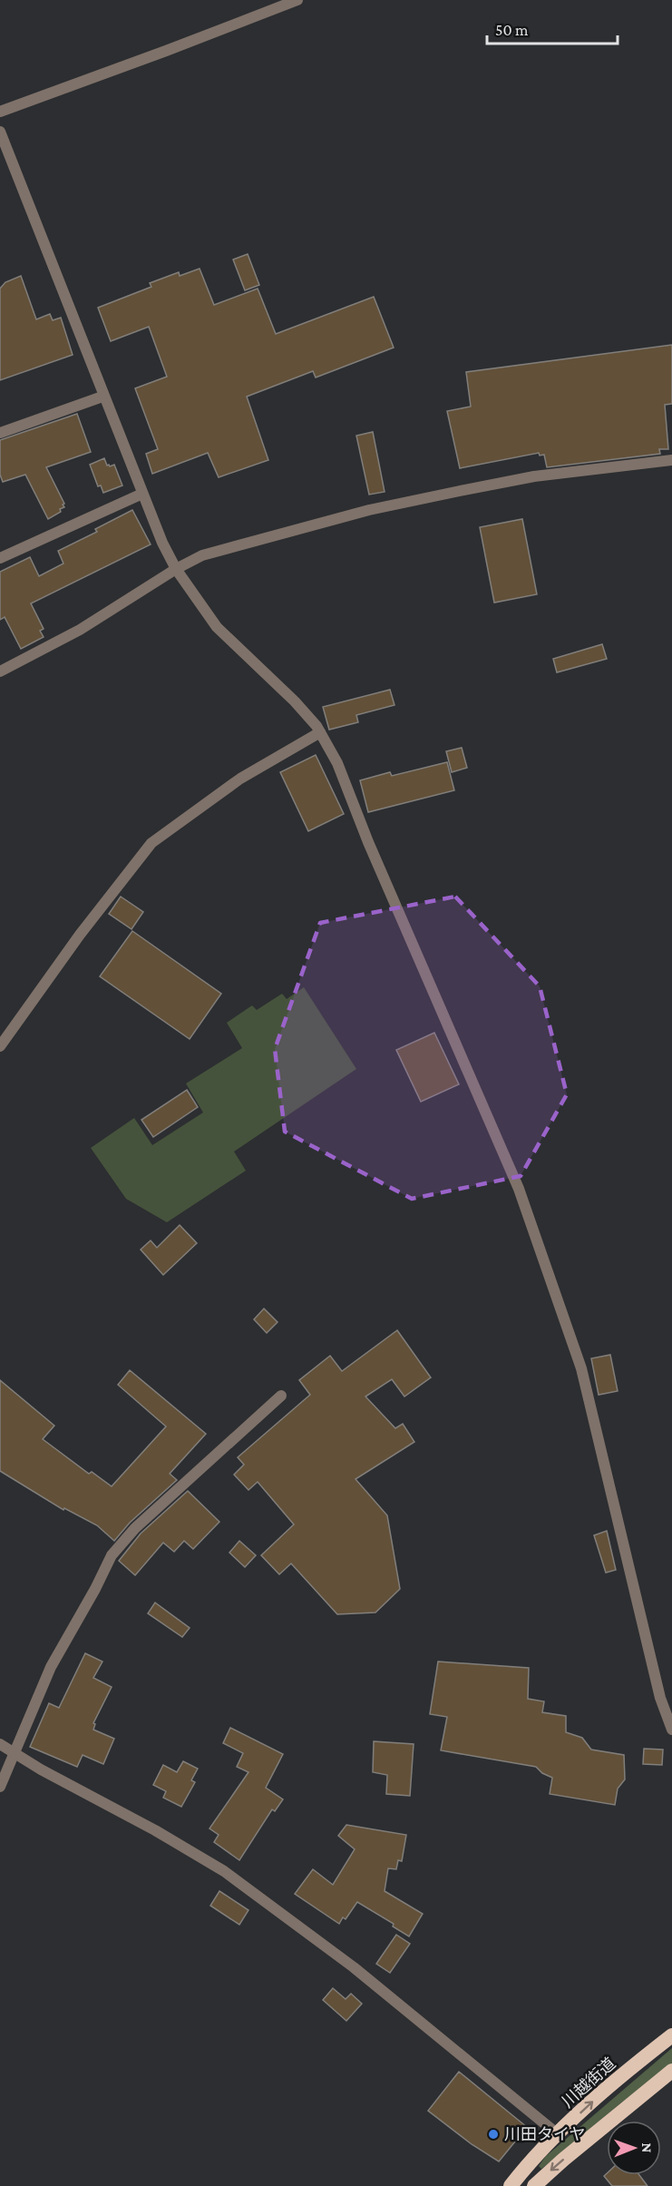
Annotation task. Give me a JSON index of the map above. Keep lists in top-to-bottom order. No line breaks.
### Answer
{"streets":{"highway":["川越街道"]},"places":["川田タイヤ"],"scale_bar":"50 m","north":"right"}
